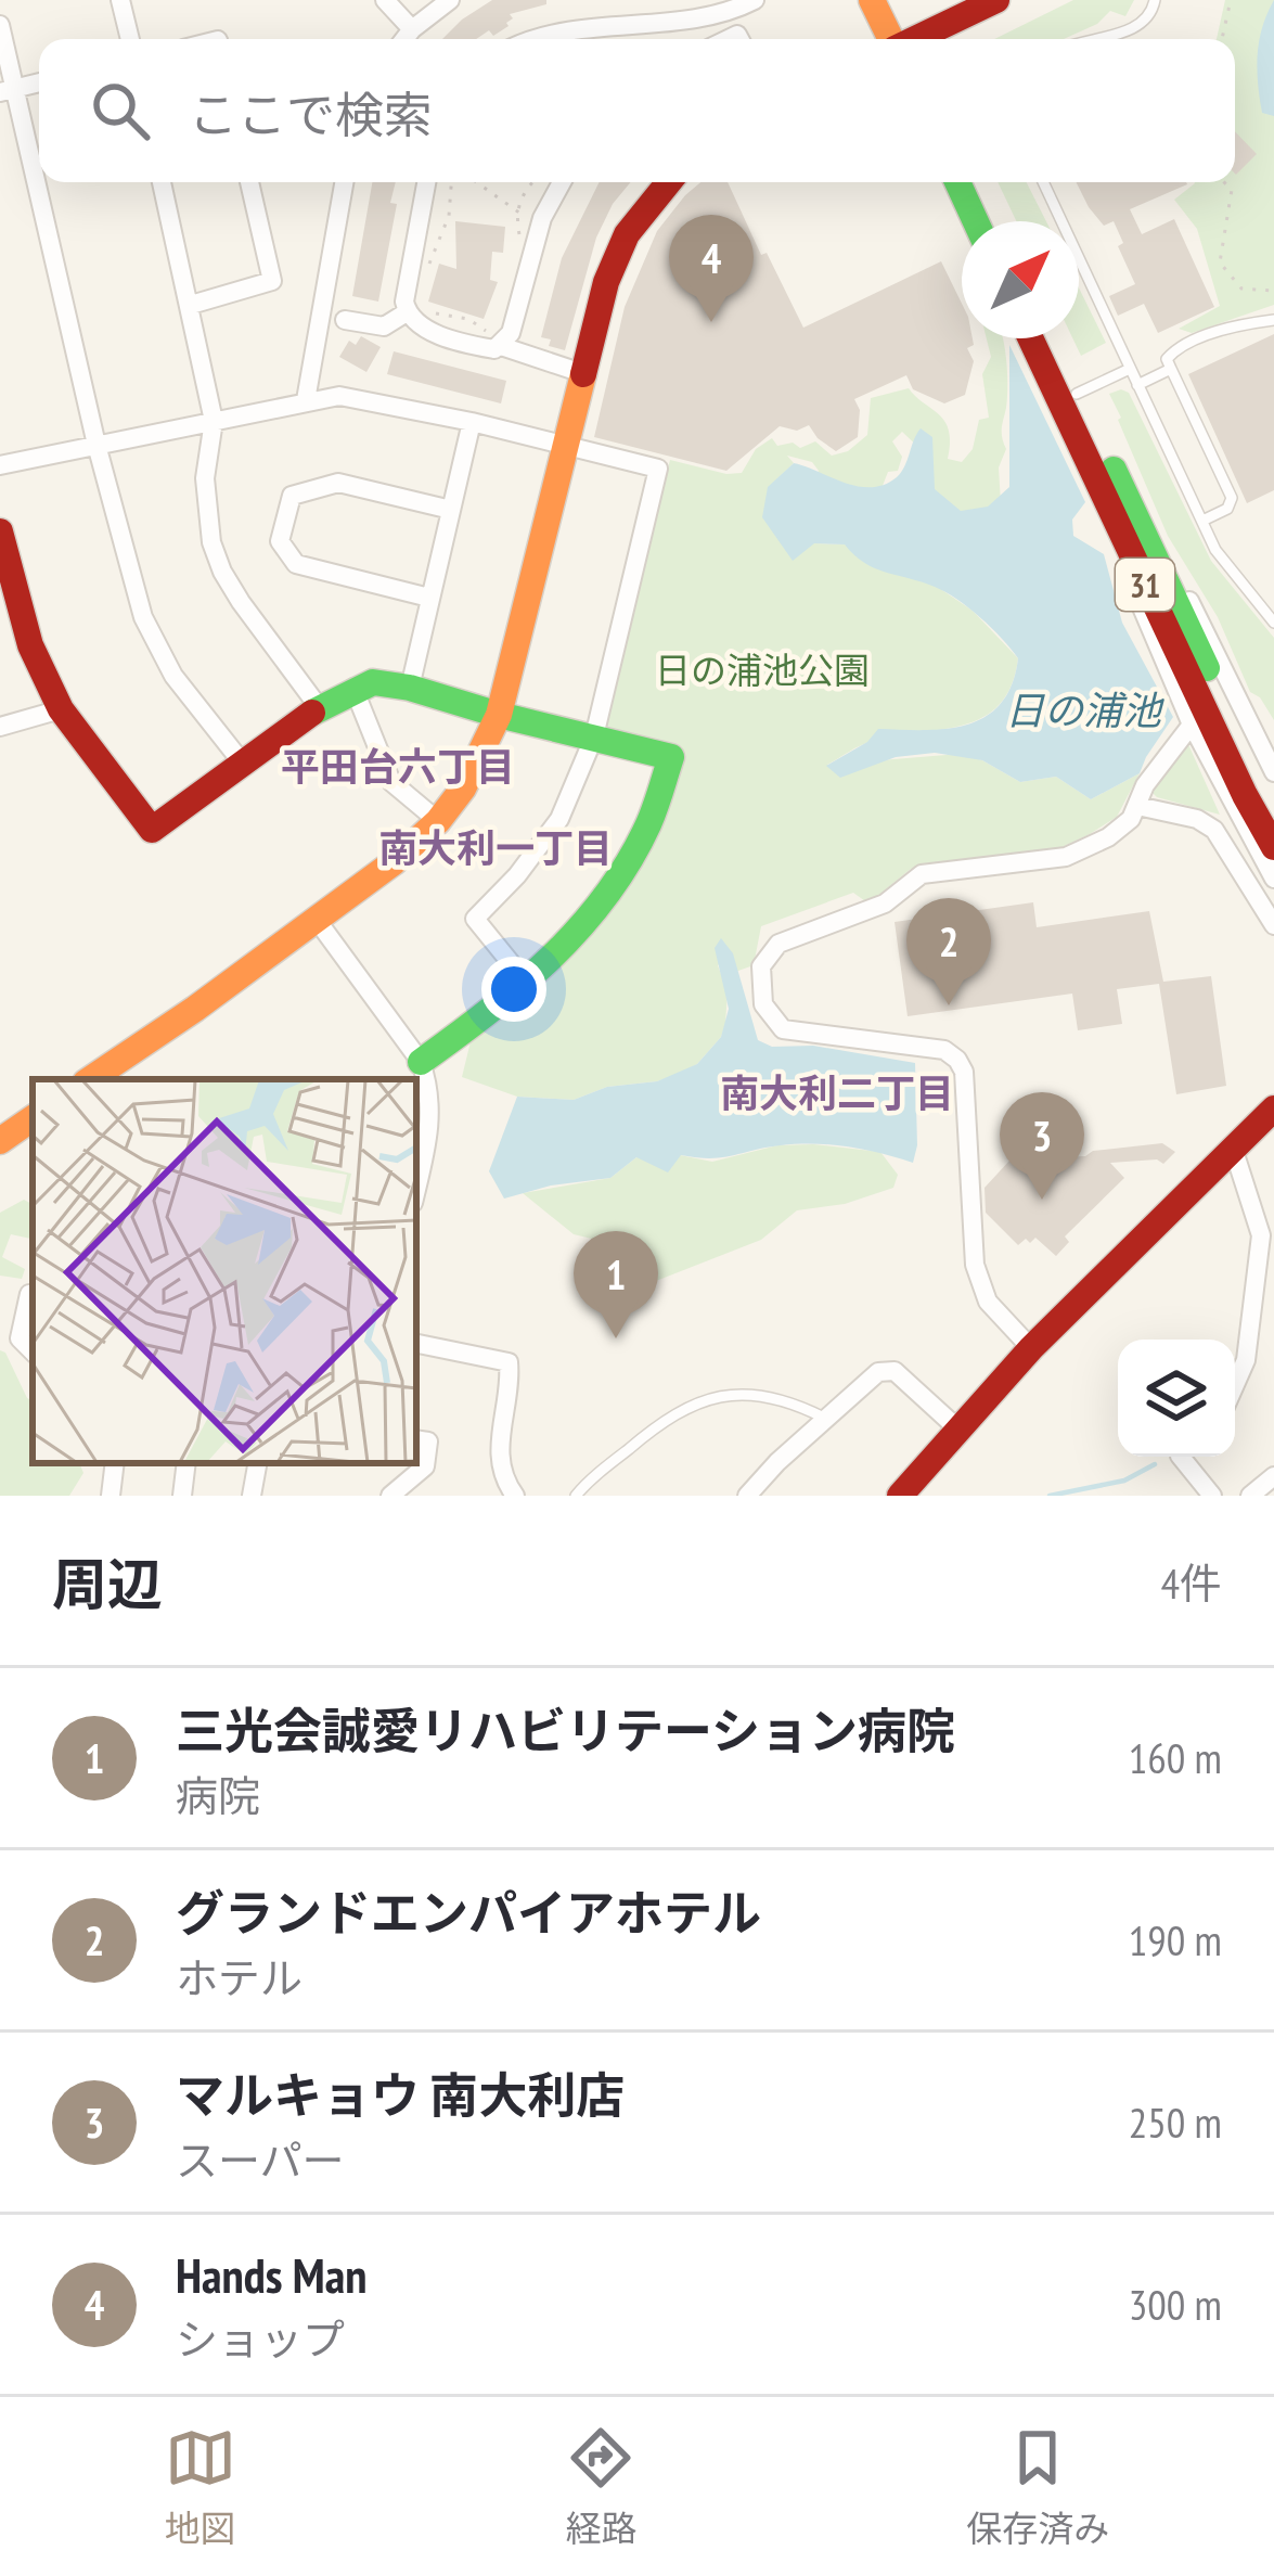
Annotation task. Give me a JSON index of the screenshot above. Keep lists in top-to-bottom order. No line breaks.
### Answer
{"streets":{"street":["31"]},"districts":["平田台六丁目","南大利一丁目","南大利二丁目"],"water":["日の浦池"],"parks":["日の浦池公園"],"north":"top right","page":{"search":"ここで検索","pins":["4","2","3","1"],"heading":["周辺","4件"],"list":[{"mark":"1","name":"三光会誠愛リハビリテーション病院","note":"病院","value":"160 m"},{"mark":"2","name":"グランドエンパイアホテル","note":"ホテル","value":"190 m"},{"mark":"3","name":"マルキョウ 南大利店","note":"スーパー","value":"250 m"},{"mark":"4","name":"Hands Man","note":"ショップ","value":"300 m"}],"nav":["地図","経路","保存済み"]}}
